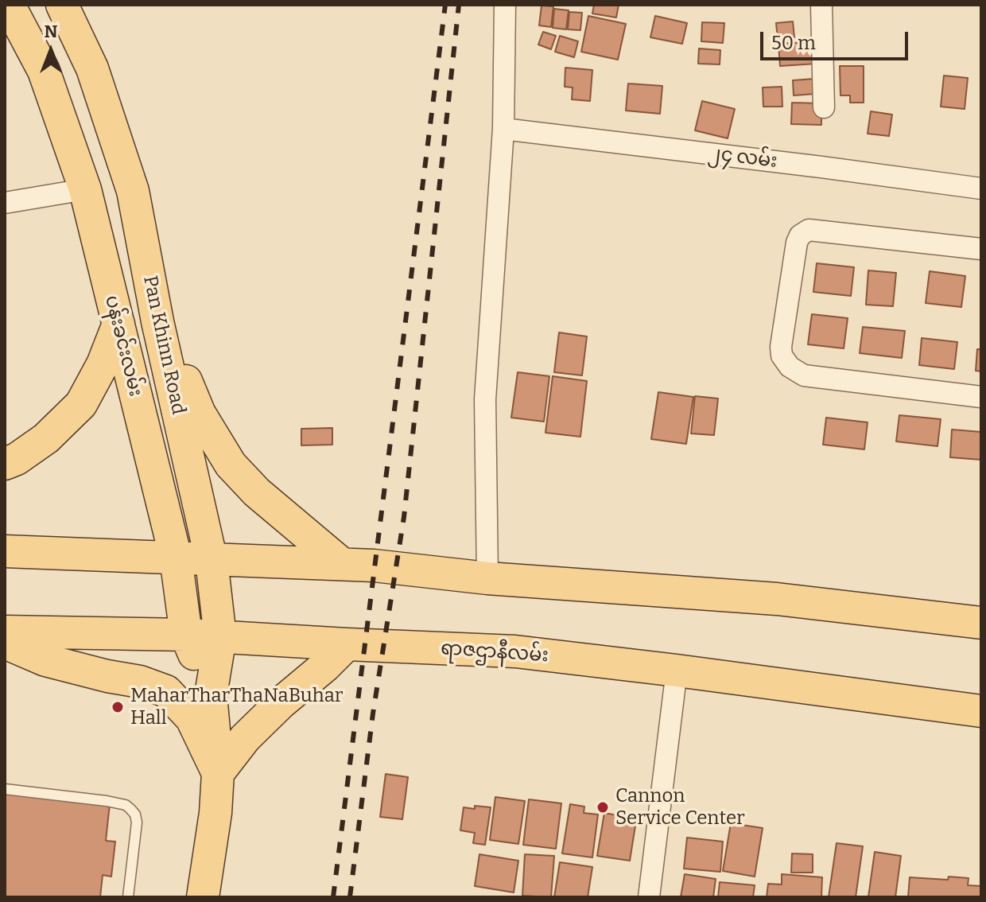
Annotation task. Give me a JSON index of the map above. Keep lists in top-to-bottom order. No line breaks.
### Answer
{"streets":{"main road":["Pan Khinn Road","ပန်းခင်းလမ်း","ရာဇဌာနီလမ်း"],"street":["၂၄ လမ်း"]},"crossings":[["Pan Khinn Road","ပန်းခင်းလမ်း"],["Pan Khinn Road","ရာဇဌာနီလမ်း"],["ပန်းခင်းလမ်း","ရာဇဌာနီလမ်း"]],"places":["MaharTharThaNaBuhar Hall","Cannon Service Center"],"scale_bar":"50 m","north":"top"}
